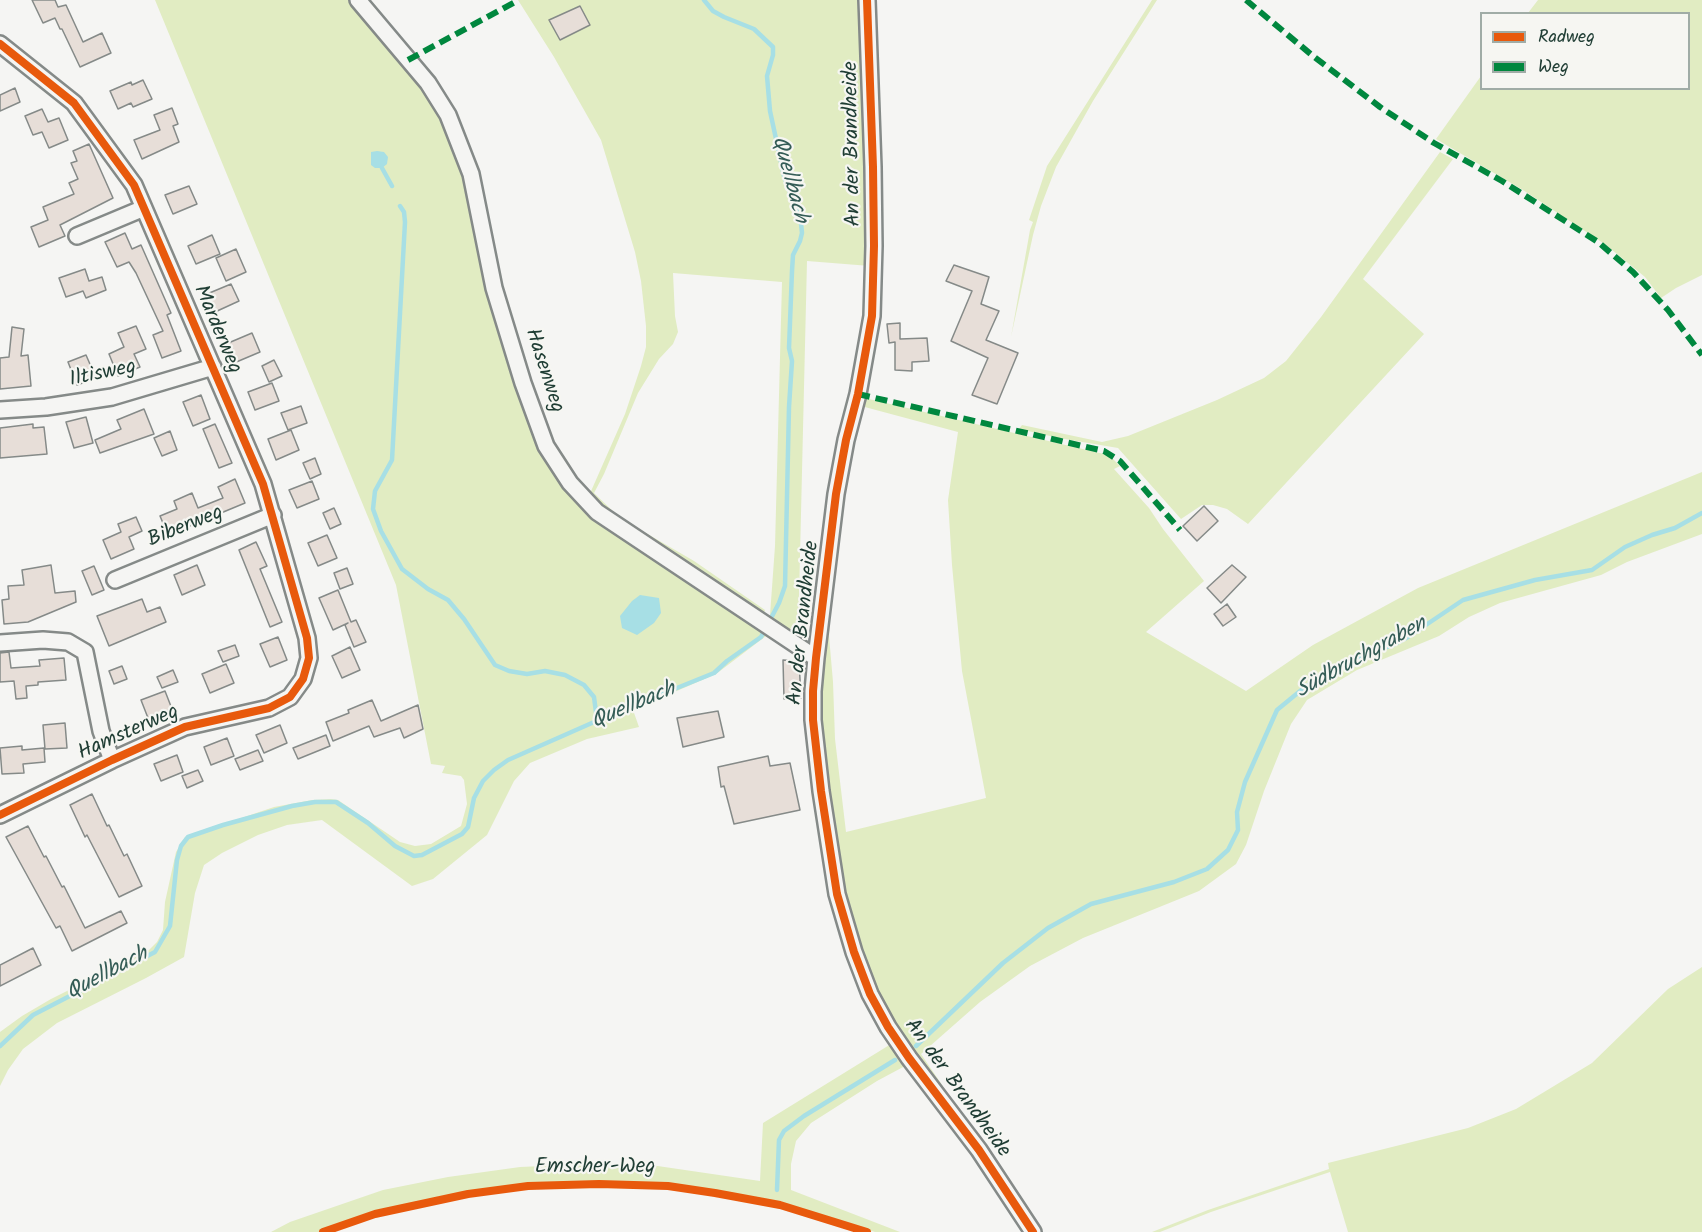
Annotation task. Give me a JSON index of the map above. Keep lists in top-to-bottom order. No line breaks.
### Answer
{"streets":{"street":["An der Brandheide","Marderweg","Hasenweg","Iltisweg","Biberweg","Hamsterweg"],"cycle path":["Emscher-Weg"]},"crossings":[["An der Brandheide","Hasenweg"],["Marderweg","Iltisweg"],["Marderweg","Biberweg"],["Marderweg","Hamsterweg"]],"water":["Quellbach","Südbruchgraben"],"legend":["Radweg","Weg"]}
